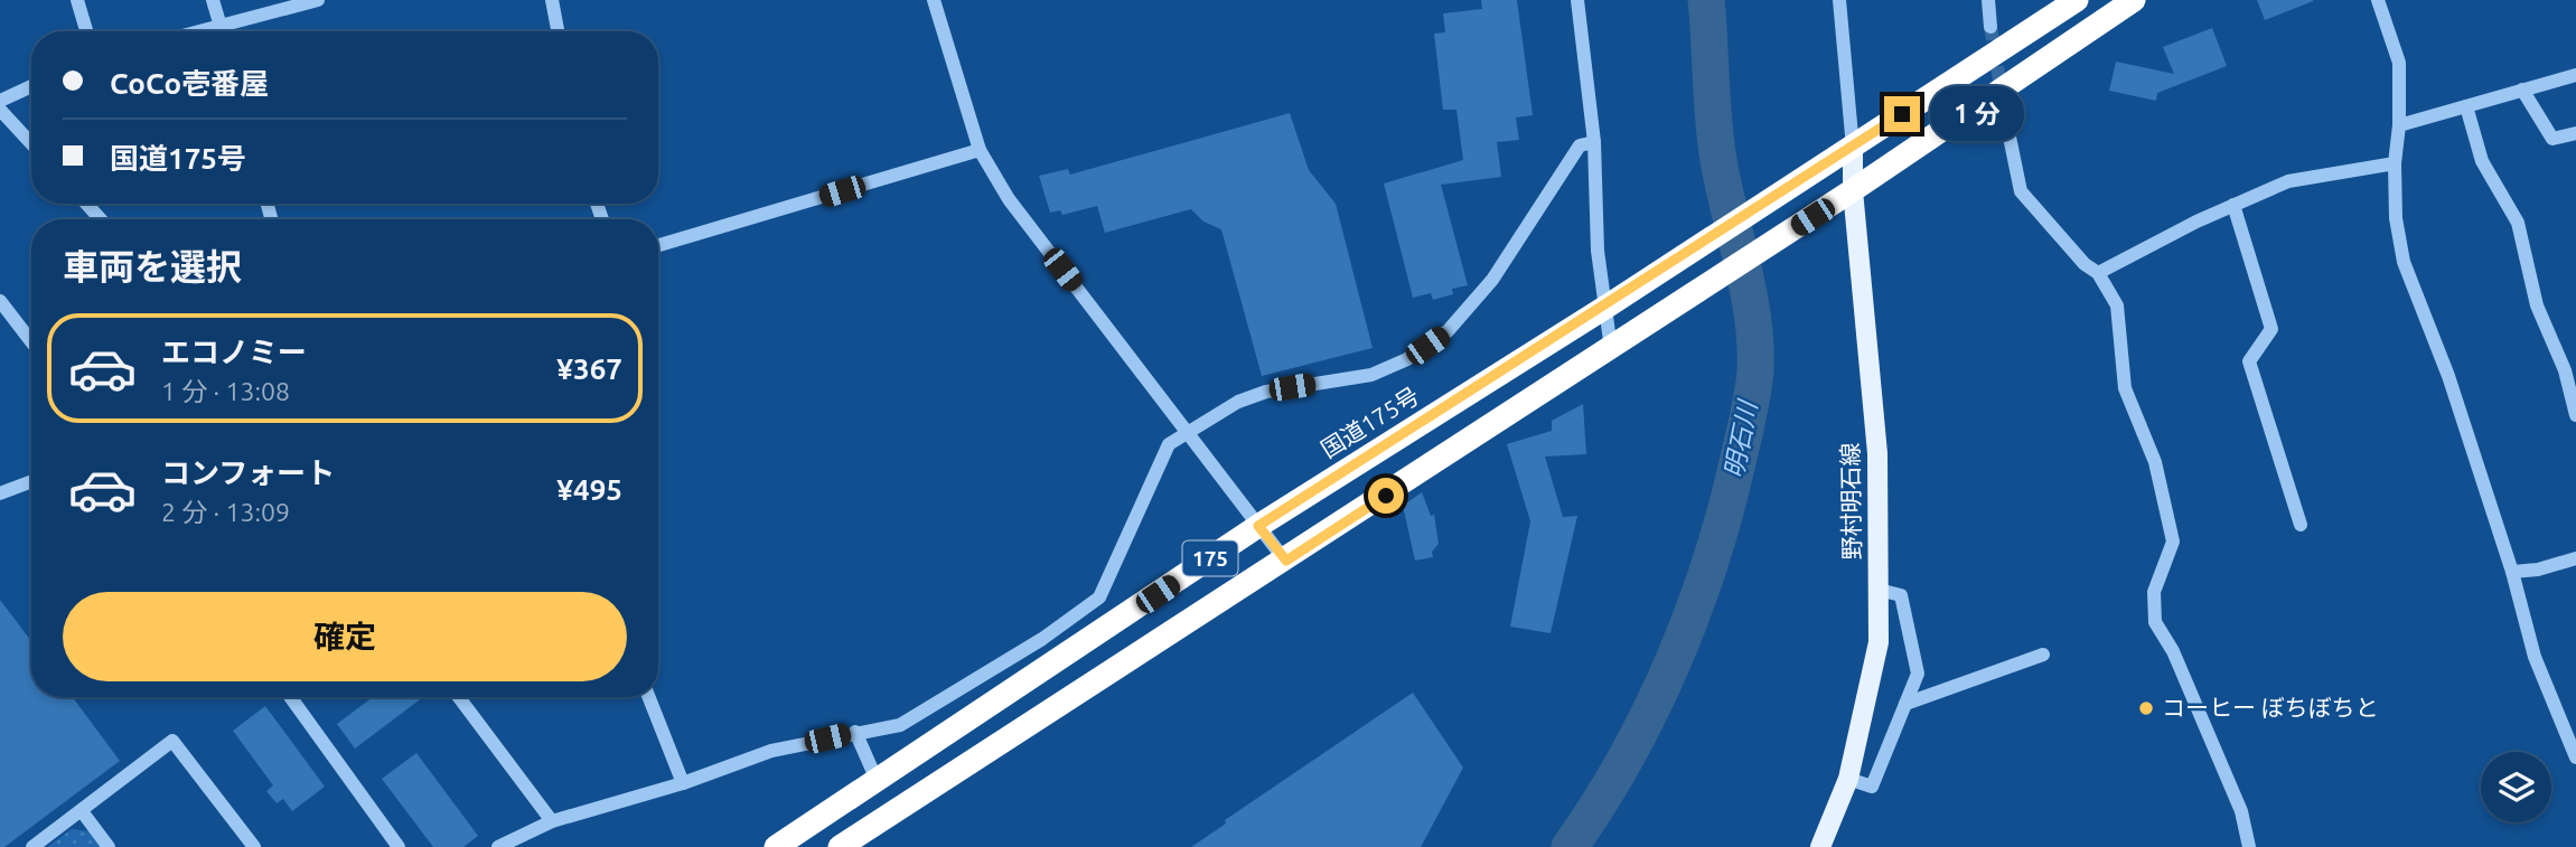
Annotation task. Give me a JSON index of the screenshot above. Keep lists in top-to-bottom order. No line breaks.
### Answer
{"streets":{"highway":["国道175号","175"],"main road":["野村明石線"]},"crossings":[["国道175号","野村明石線"],["野村明石線","175"]],"water":["明石川"],"places":["コーヒー ぼちぼちと"],"page":{"banner":["CoCo壱番屋","国道175号"],"bubble":"1 分","heading":"車両を選択","list":[{"name":"エコノミー","note":"1 分 · 13:08","value":"¥367"},{"name":"コンフォート","note":"2 分 · 13:09","value":"¥495"}],"buttons":"確定"}}
